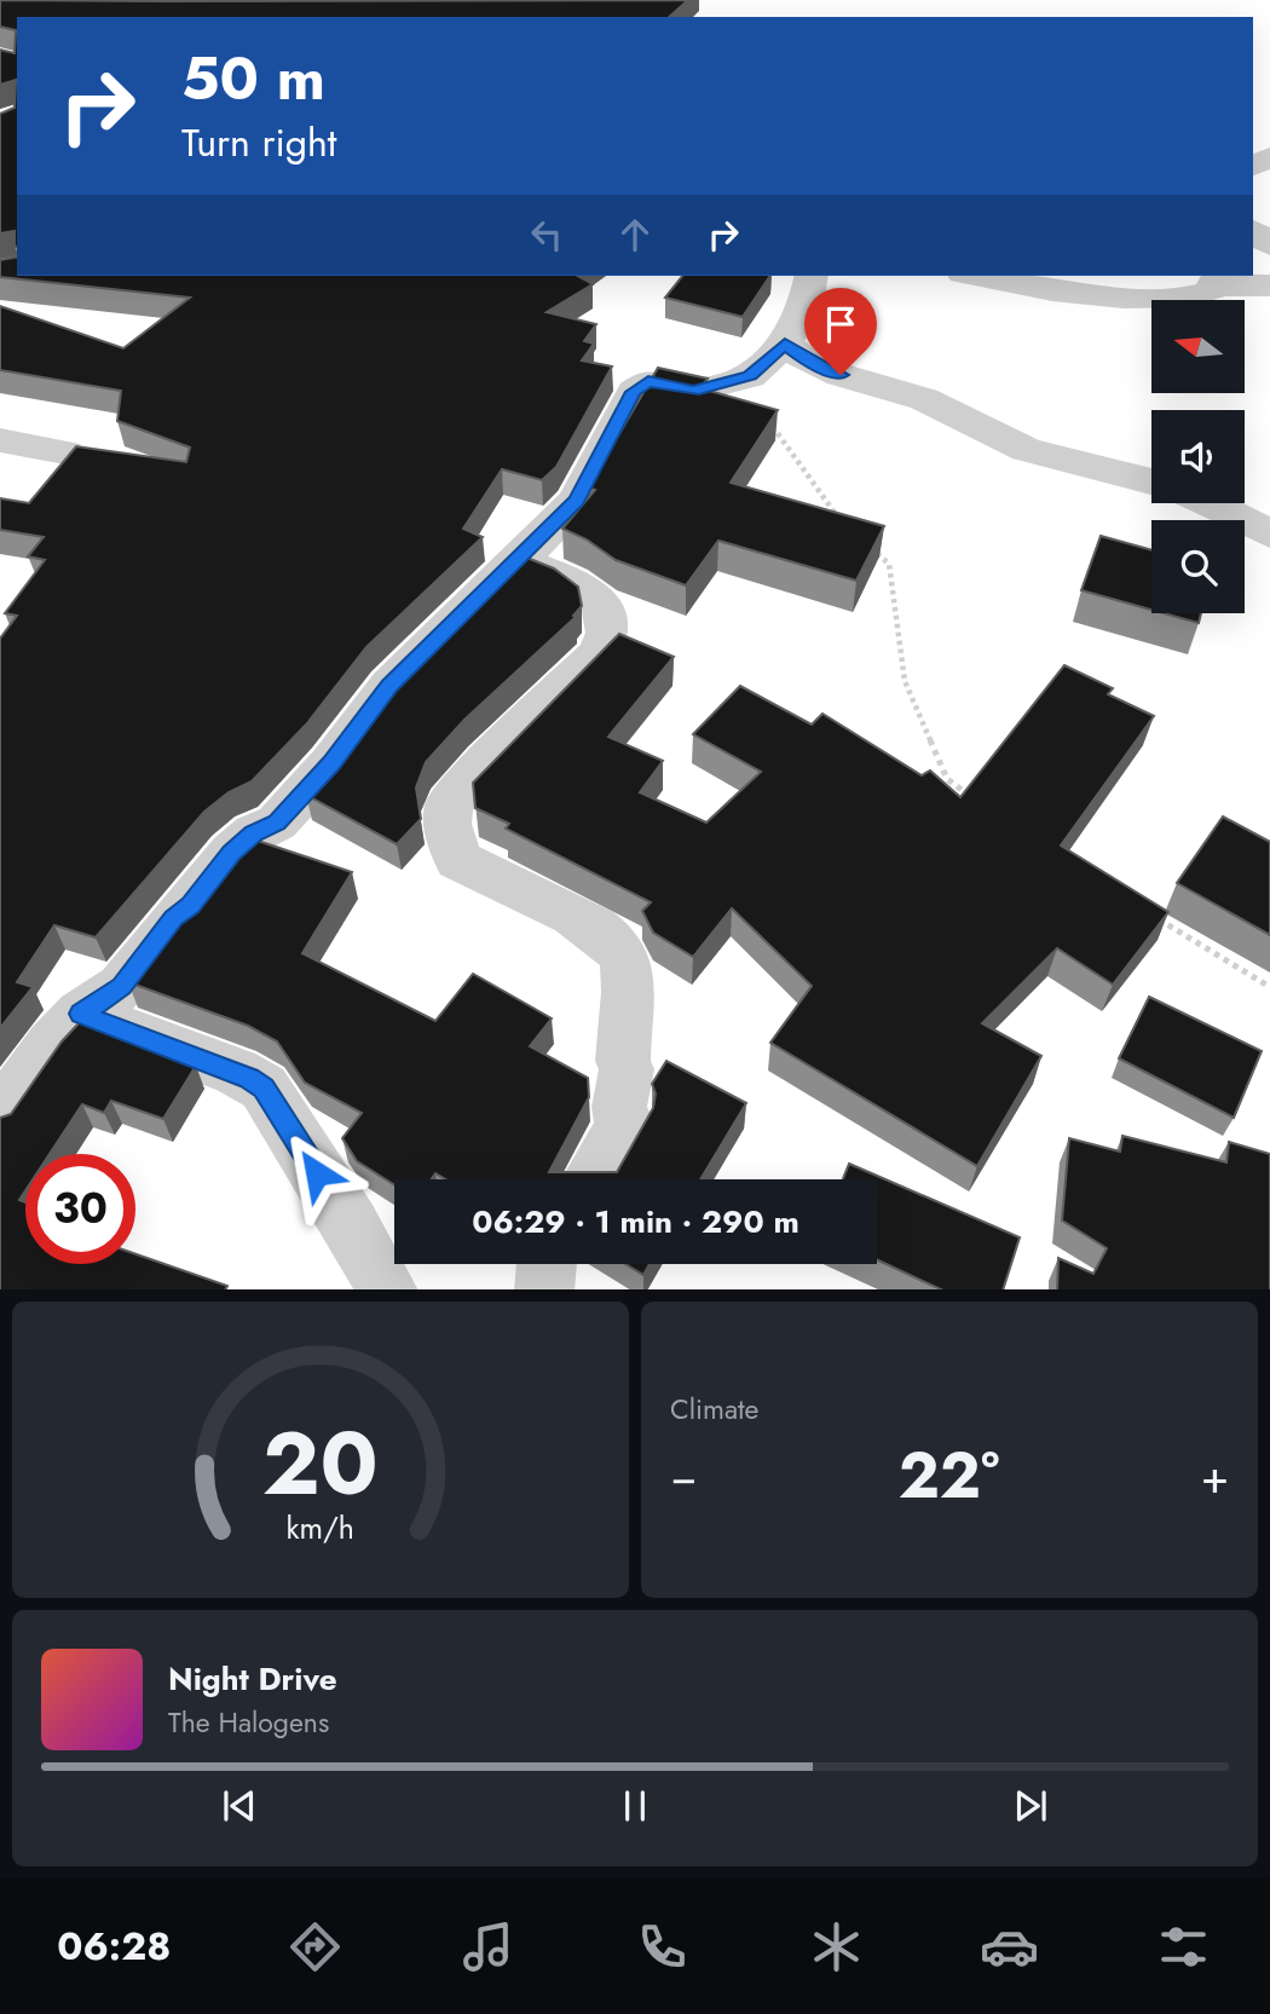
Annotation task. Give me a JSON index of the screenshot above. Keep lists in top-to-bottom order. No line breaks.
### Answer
{"north":"left","page":{"turn":["50 m","Turn right"],"limit":"30","trip":"06:29 · 1 min · 290 m","tile":"Climate","heat":["−","22°","+"],"song":["Night Drive","The Halogens"],"tabs":"06:28","gauge":["20","km/h"]}}
